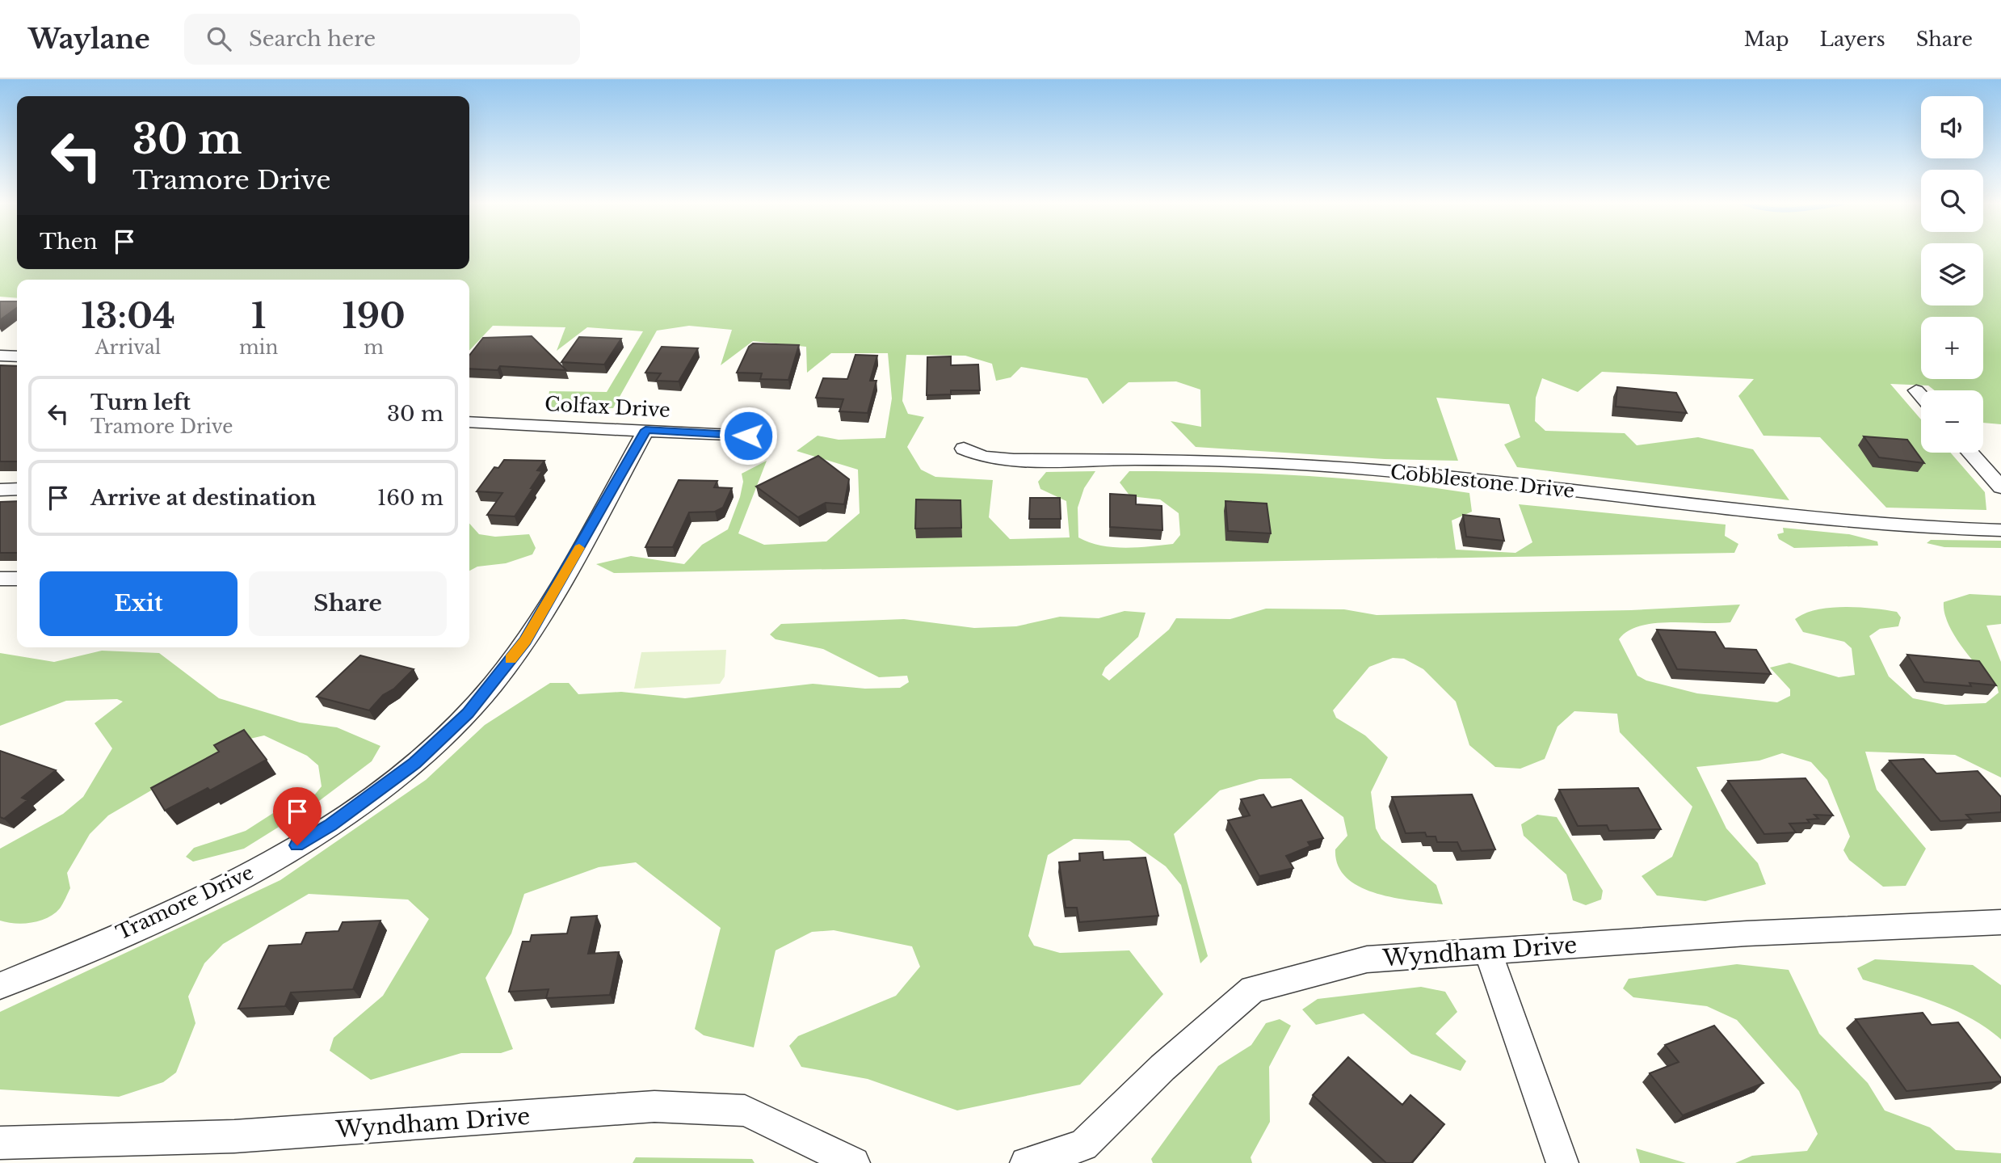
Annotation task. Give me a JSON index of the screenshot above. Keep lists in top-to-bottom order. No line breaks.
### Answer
{"streets":{"street":["Colfax Drive","Cobblestone Drive","Tramore Drive","Wyndham Drive"]},"crossings":[["Colfax Drive","Tramore Drive"]],"page":{"header":"Waylane","search":"Search here","nav":["Map","Layers","Share"],"map_buttons":["+","−"],"turn":["30 m","Tramore Drive"],"then":"Then","eta":["13:04","Arrival","1","min","190","m"],"list":[{"name":"Turn left","note":"Tramore Drive","value":"30 m"},{"name":"Arrive at destination","value":"160 m"}],"buttons":["Exit","Share"]}}
